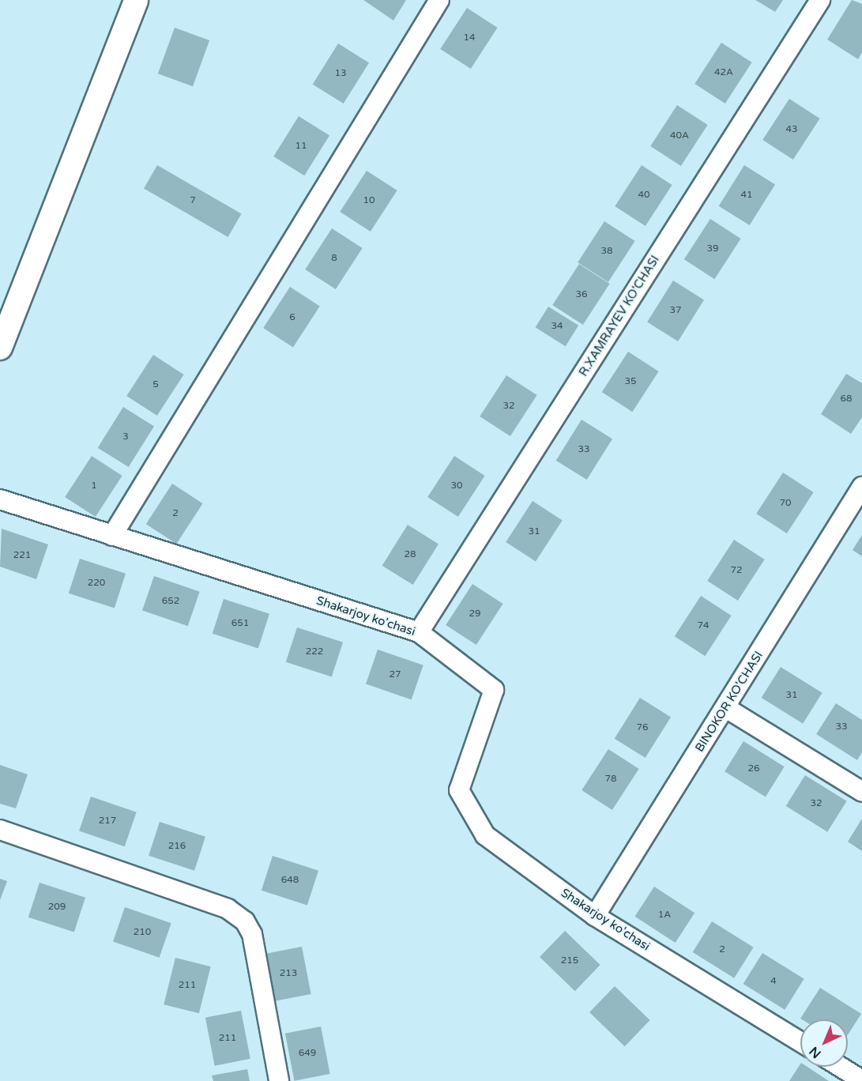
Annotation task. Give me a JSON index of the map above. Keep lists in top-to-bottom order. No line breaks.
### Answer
{"streets":{"street":["R.XAMRAYEV KO'CHASI","Shakarjoy ko'chasi","BINOKOR KO'CHASI"]},"crossings":[["R.XAMRAYEV KO'CHASI","Shakarjoy ko'chasi"],["Shakarjoy ko'chasi","BINOKOR KO'CHASI"]],"house_numbers":["14","42A","13","43","40A","11","40","41","7","10","39","38","8","36","37","6","34","35","5","68","32","3","33","1","30","70","2","31","28","221","72","220","652","29","651","74","222","27","31","33","76","26","78","32","217","216","648","209","1A","210","2","215","213","4","211","211","649"],"north":"bottom left"}
